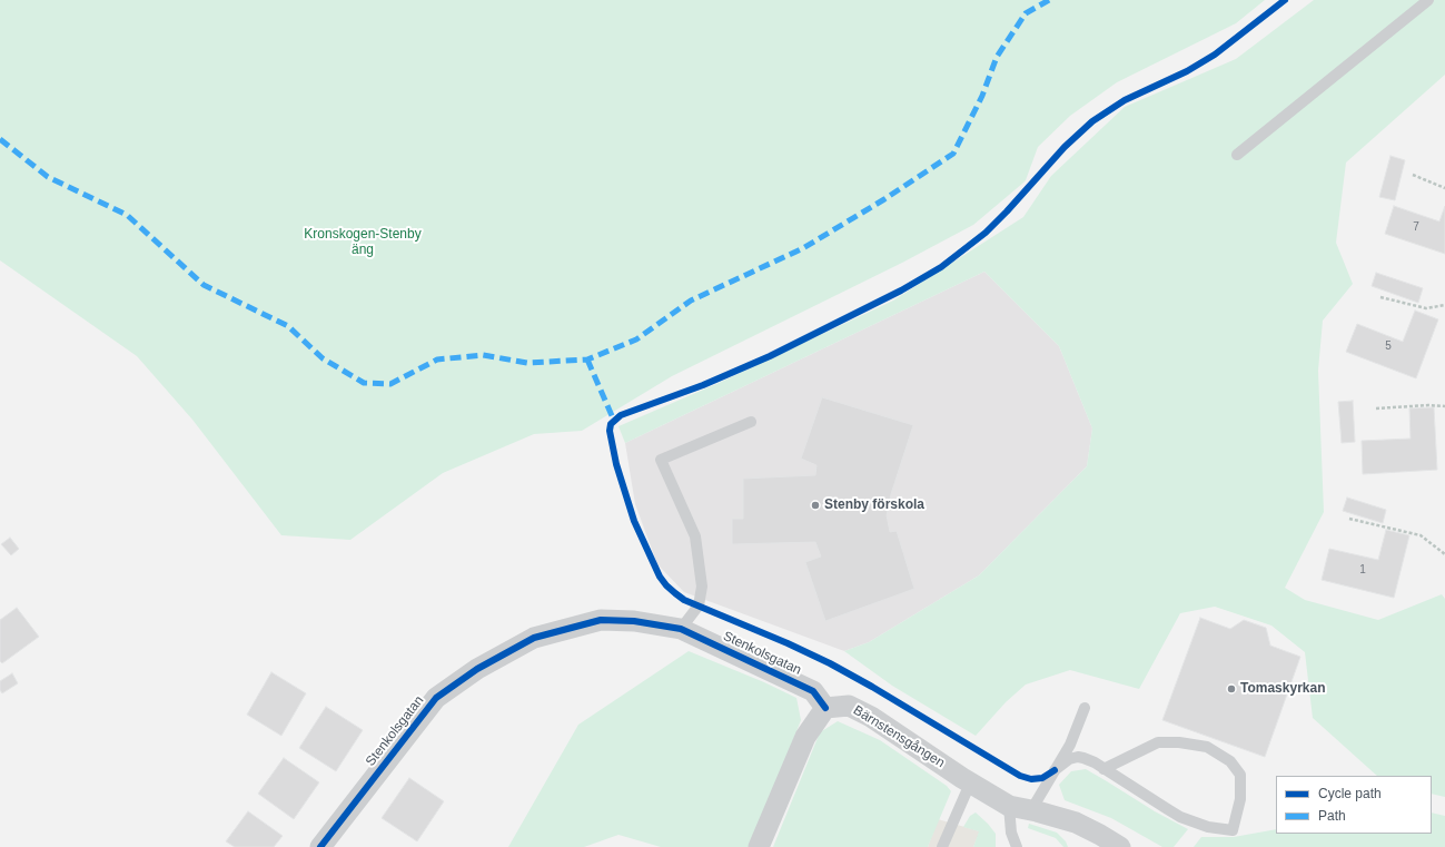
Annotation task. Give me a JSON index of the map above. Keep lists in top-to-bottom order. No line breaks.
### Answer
{"streets":{"street":["Stenkolsgatan","Bärnstensgången"]},"crossings":[["Stenkolsgatan","Bärnstensgången"]],"parks":["Kronskogen-Stenby äng"],"places":["Stenby förskola","Tomaskyrkan"],"house_numbers":["7","5","1"],"legend":["Cycle path","Path"]}
